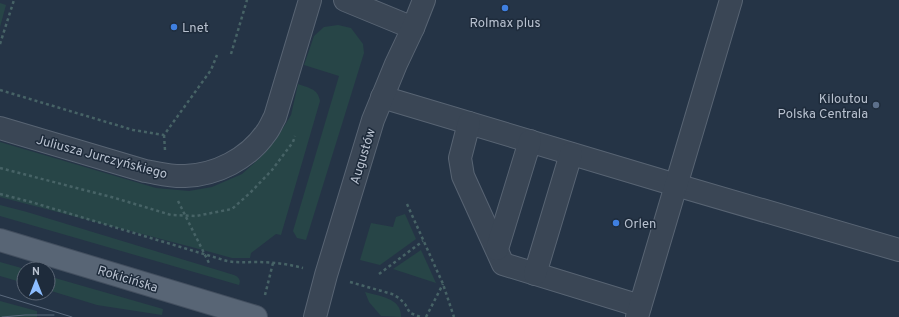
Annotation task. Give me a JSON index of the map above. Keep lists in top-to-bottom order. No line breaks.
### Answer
{"streets":{"main road":["Rokicińska"],"street":["Juliusza Jurczyńskiego","Augustów"]},"places":["Rolmax plus","Lnet","Kiloutou Polska Centrala","Orlen"],"north":"top"}
